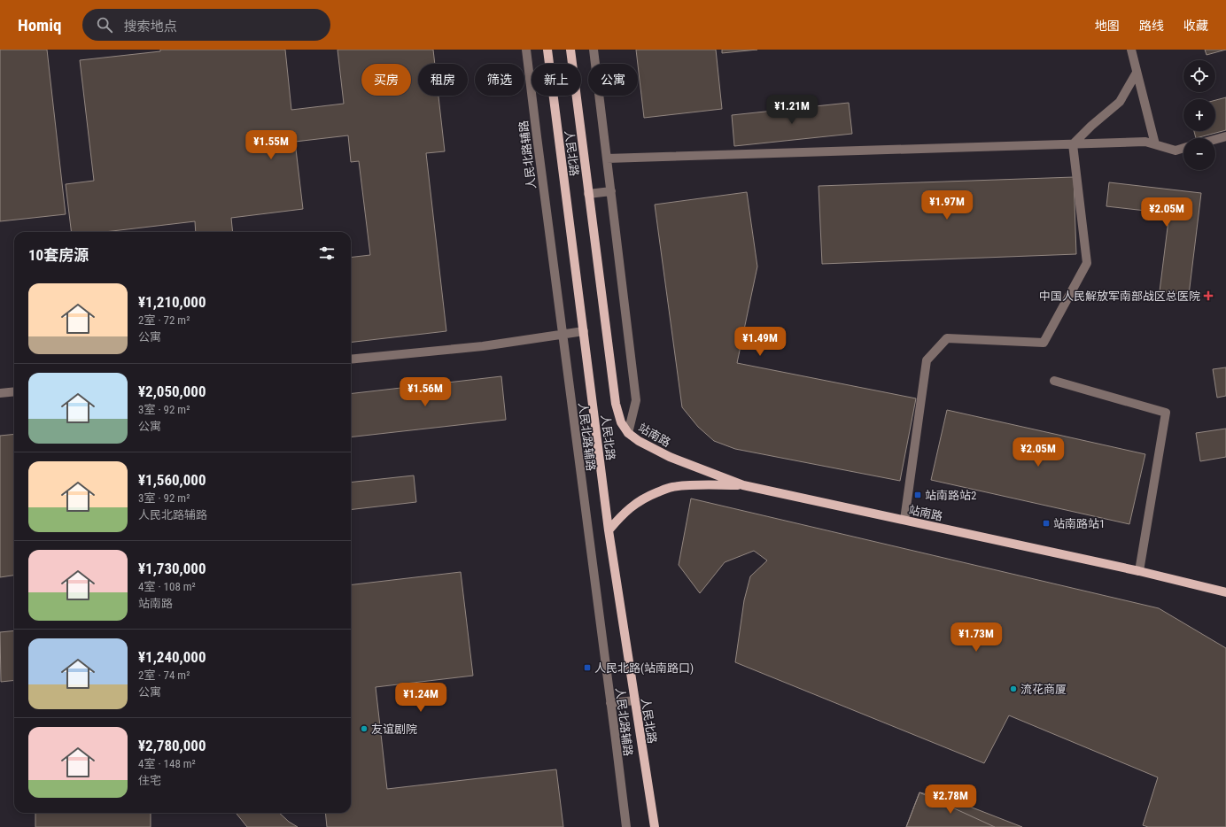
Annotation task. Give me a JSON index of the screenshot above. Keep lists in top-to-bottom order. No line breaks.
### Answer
{"streets":{"main road":["人民北路","站南路"],"street":["人民北路辅路"]},"crossings":[["人民北路","站南路"]],"places":{"health":["中国人民解放军南部战区总医院"],"transit":["站南路站2","站南路站1","人民北路(站南路口)"],"other":["流花商厦","友谊剧院"]},"page":{"header":"Homiq","search":"搜索地点","nav":["地图","路线","收藏"],"map_buttons":["+","−"],"chip":["买房","租房","筛选","新上","公寓"],"price":["¥1.21M","¥1.55M","¥1.97M","¥2.05M","¥1.49M","¥1.56M","¥2.05M","¥1.73M","¥1.24M","¥2.78M"],"heading":"10套房源","list":[{"name":"¥1,210,000","note":"2室 · 72 m² · 公寓"},{"name":"¥2,050,000","note":"3室 · 92 m² · 公寓"},{"name":"¥1,560,000","note":"3室 · 92 m² · 人民北路辅路"},{"name":"¥1,730,000","note":"4室 · 108 m² · 站南路"},{"name":"¥1,240,000","note":"2室 · 74 m² · 公寓"},{"name":"¥2,780,000","note":"4室 · 148 m² · 住宅"}]}}
